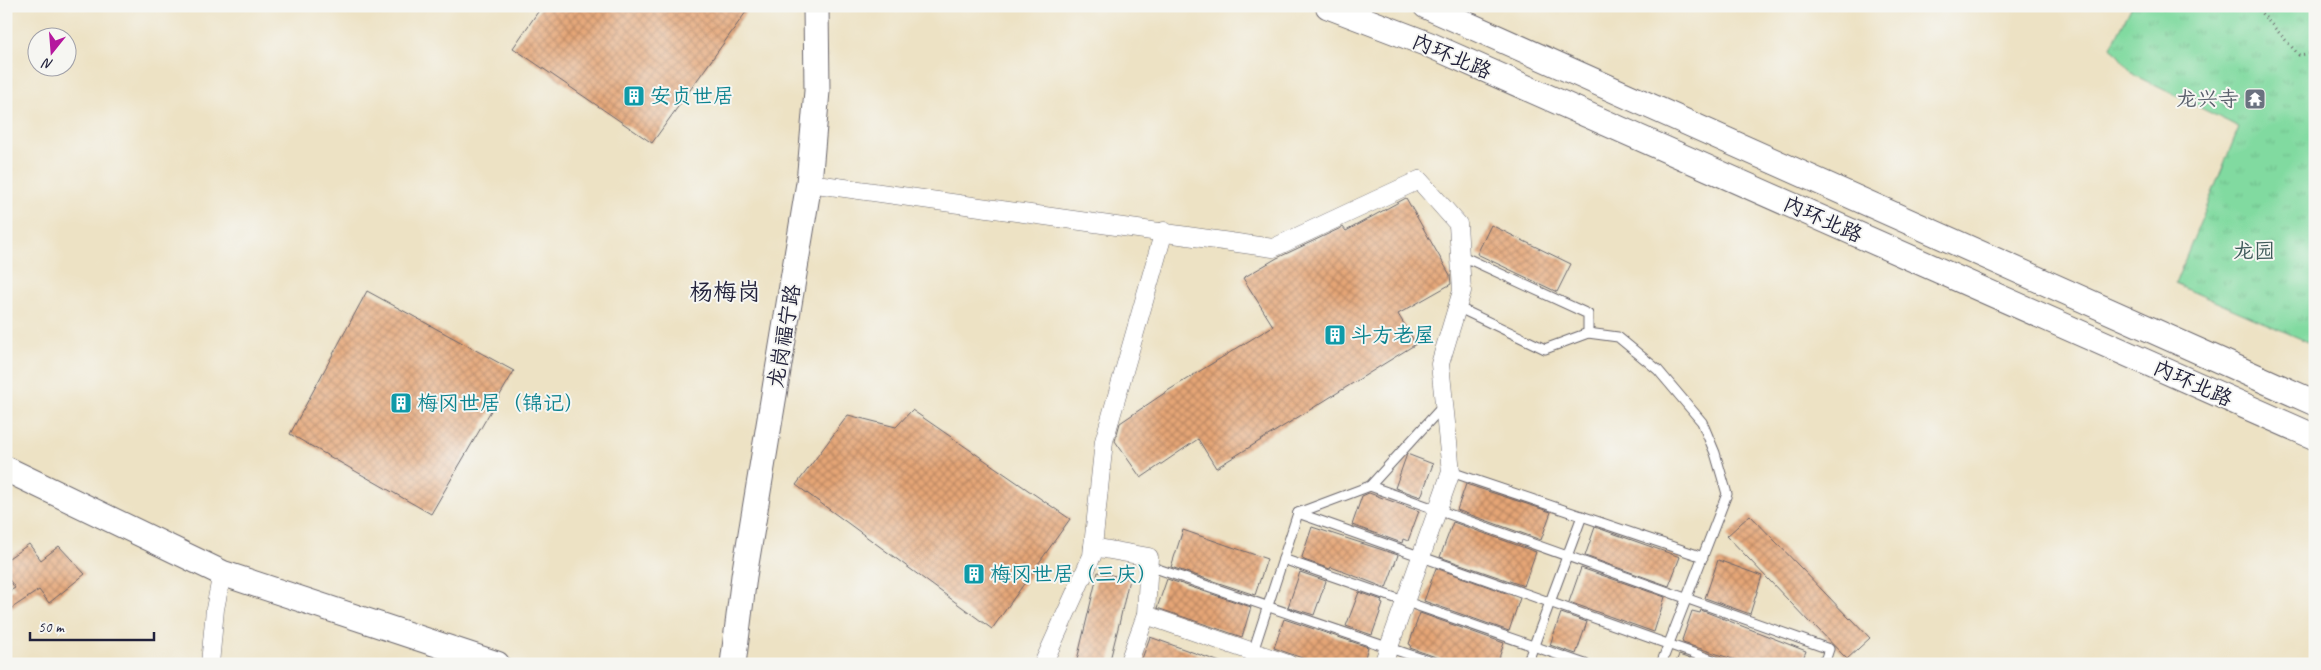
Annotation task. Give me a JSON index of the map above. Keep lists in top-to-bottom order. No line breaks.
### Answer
{"streets":{"main road":["内环北路","龙岗福宁路"]},"districts":["杨梅岗"],"parks":["龙园"],"places":{"building":["安贞世居","斗方老屋","梅冈世居（锦记）","梅冈世居（三庆）"],"temple":["龙兴寺"]},"scale_bar":"50 m","north":"bottom"}
